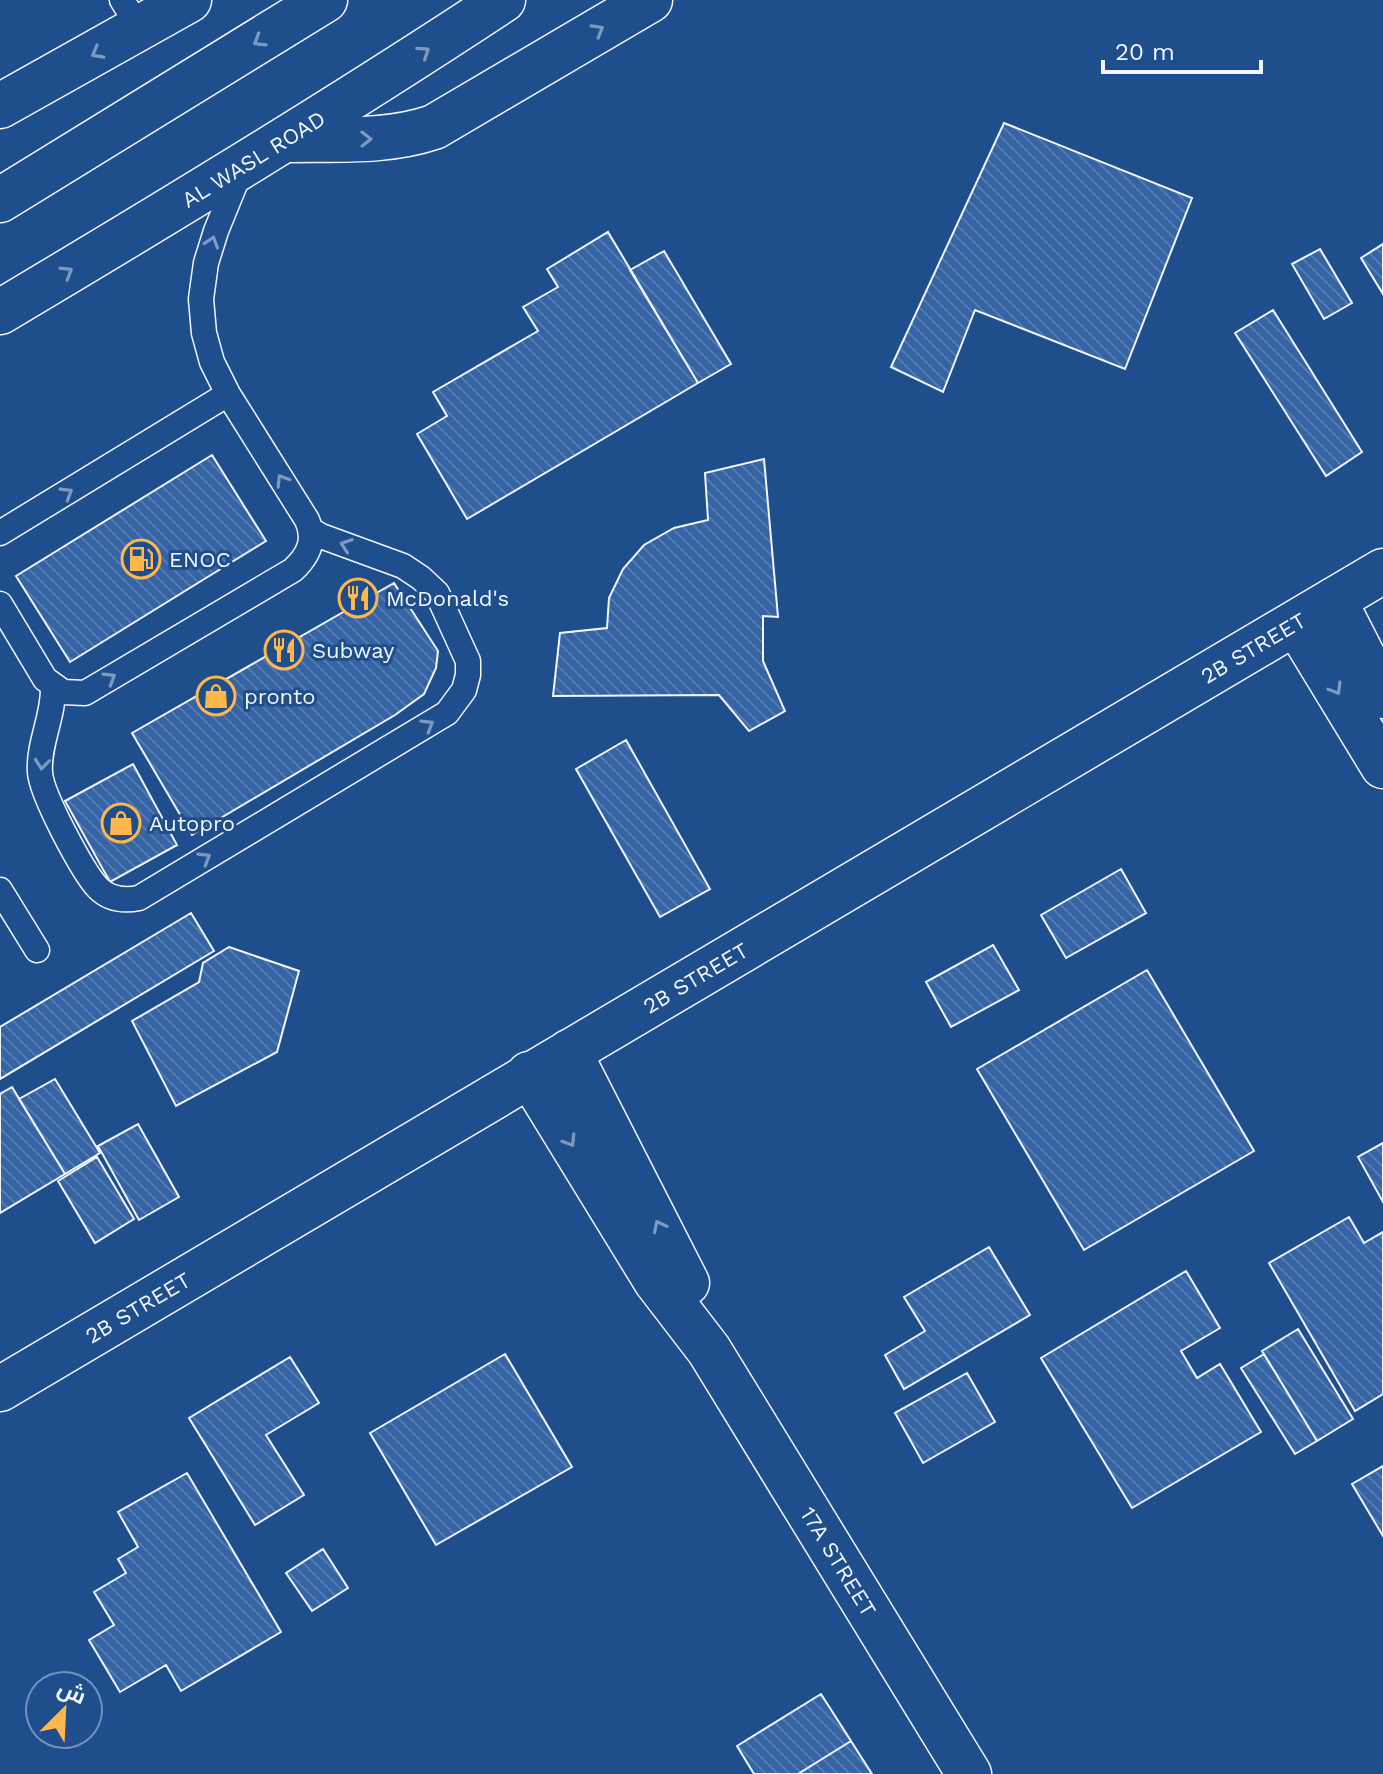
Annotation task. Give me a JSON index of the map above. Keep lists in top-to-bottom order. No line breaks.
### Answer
{"streets":{"street":["AL WASL ROAD","2B STREET","17A STREET"]},"crossings":[["2B STREET","17A STREET"]],"places":{"fuel station":["ENOC"],"restaurant":["McDonald's","Subway"],"shop":["pronto","Autopro"]},"scale_bar":"20 m","north":"top right"}
